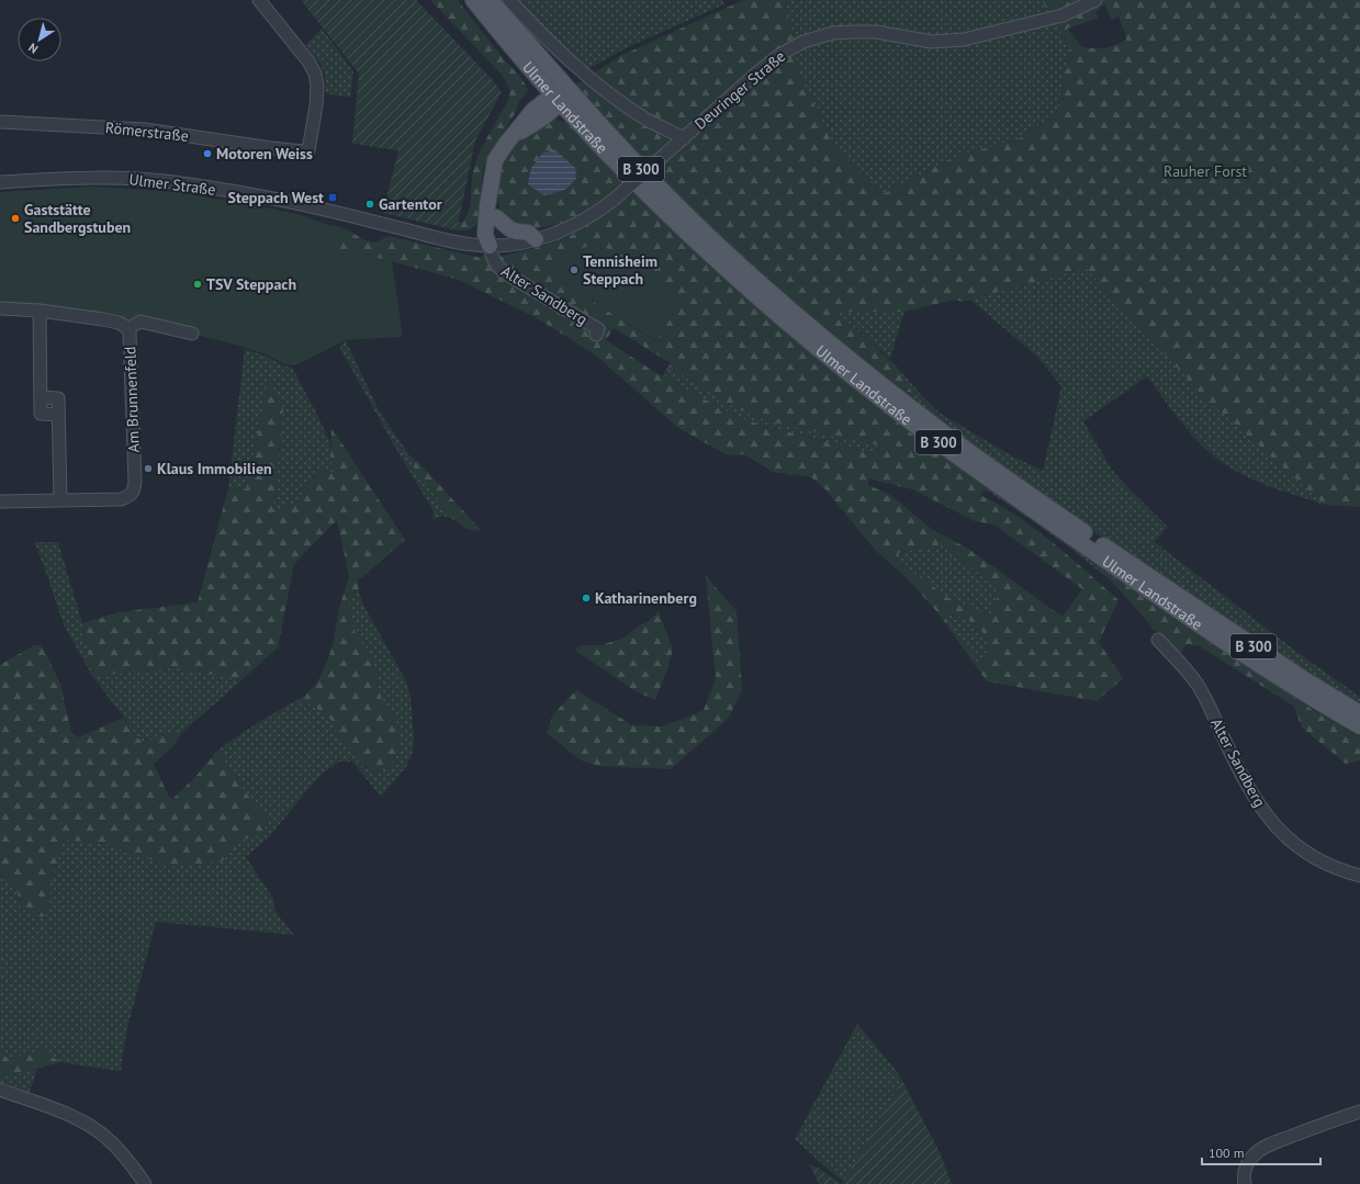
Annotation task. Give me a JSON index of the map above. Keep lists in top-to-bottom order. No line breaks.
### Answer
{"streets":{"main road":["Ulmer Landstraße","B 300"],"street":["Deuringer Straße","Römerstraße","Ulmer Straße","Alter Sandberg","Am Brunnenfeld"]},"crossings":[["Deuringer Straße","Ulmer Straße"],["Deuringer Straße","Alter Sandberg"],["Ulmer Straße","Alter Sandberg"]],"parks":["Rauher Forst"],"places":{"other":["Motoren Weiss","Gartentor","Gaststätte Sandbergstuben","Tennisheim Steppach","TSV Steppach","Klaus Immobilien","Katharinenberg"],"transit":["Steppach West"]},"scale_bar":"100 m","north":"bottom left"}
